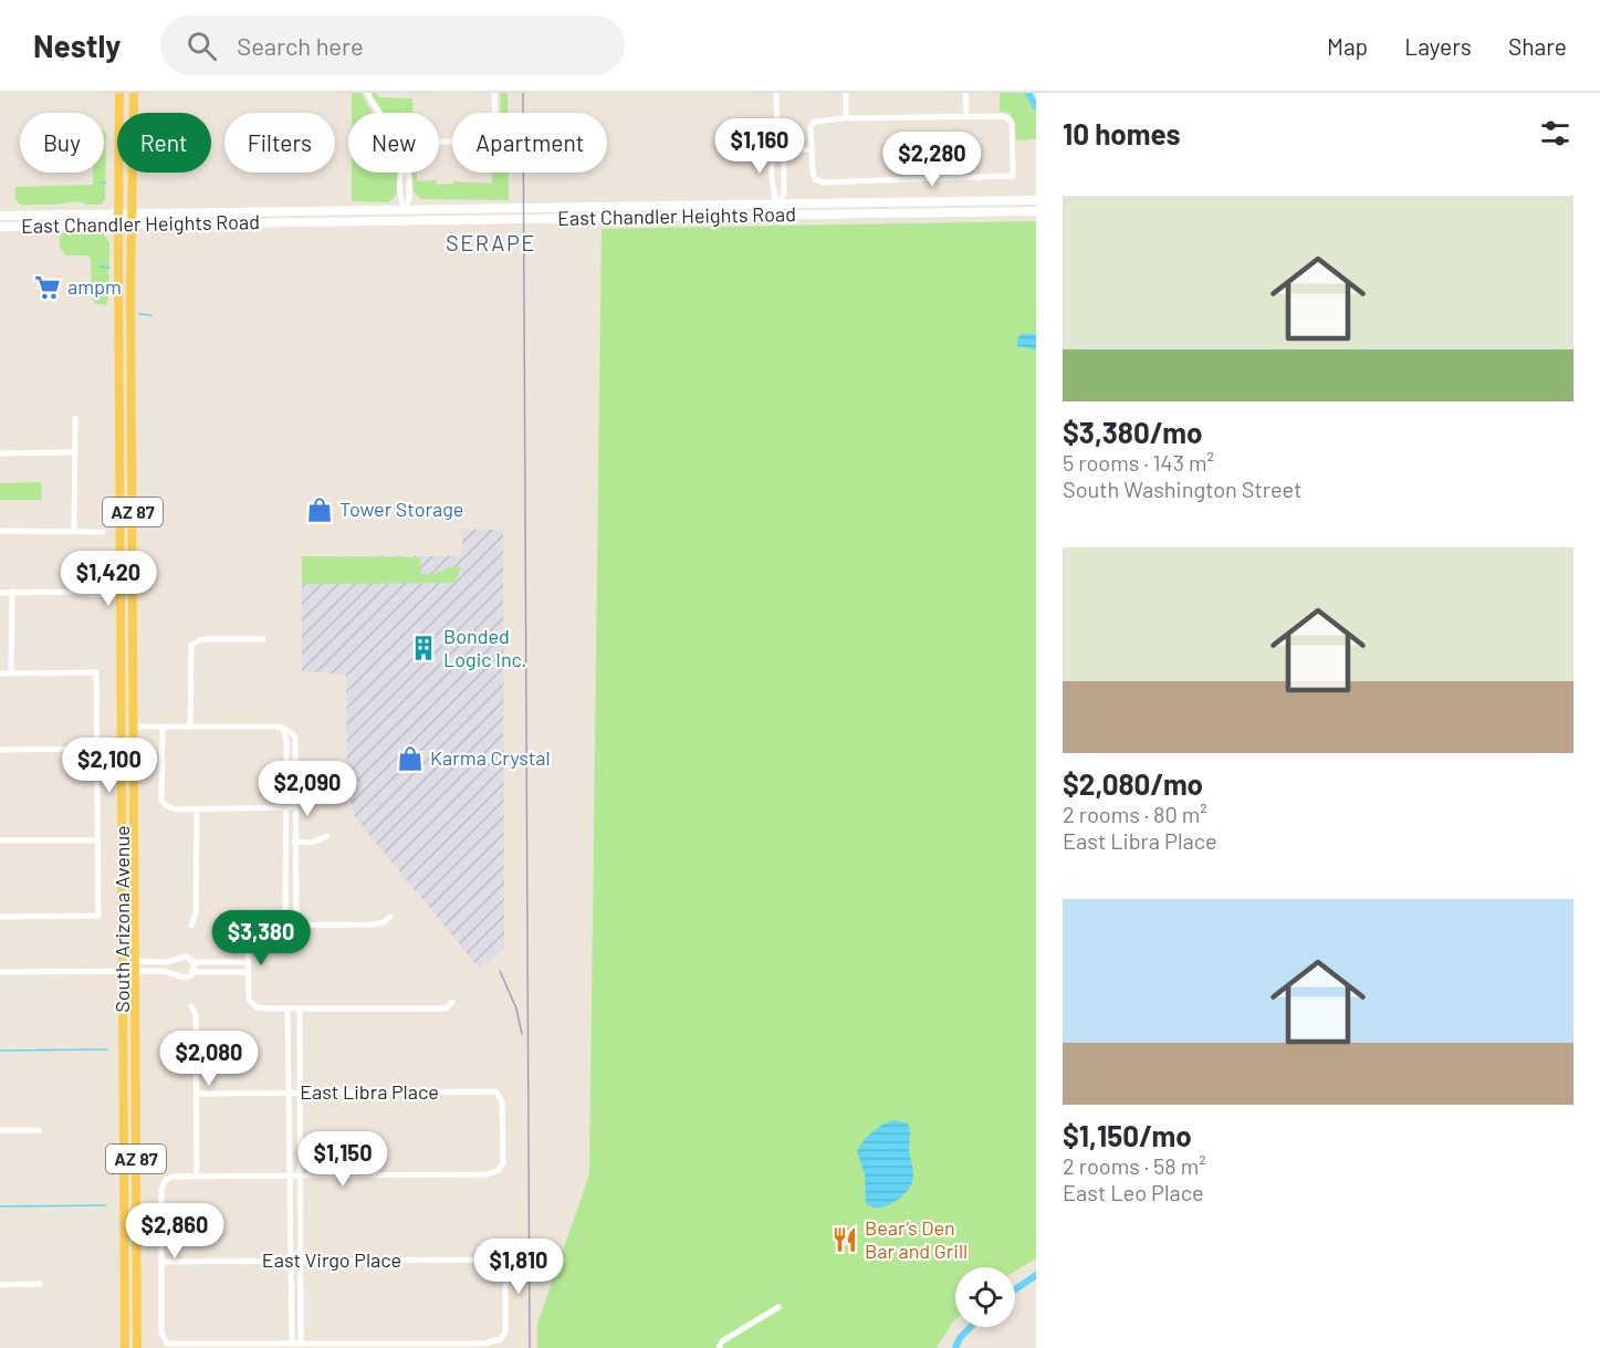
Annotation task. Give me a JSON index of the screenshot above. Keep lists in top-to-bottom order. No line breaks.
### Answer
{"streets":{"main road":["East Chandler Heights Road","AZ 87","South Arizona Avenue"],"street":["East Libra Place","East Virgo Place"]},"crossings":[["East Chandler Heights Road","South Arizona Avenue"]],"districts":["SERAPE"],"places":{"supermarket":["ampm"],"shop":["Tower Storage","Karma Crystal"],"building":["Bonded Logic Inc."],"restaurant":["Bear’s Den Bar and Grill"]},"page":{"header":"Nestly","search":"Search here","nav":["Map","Layers","Share"],"heading":"10 homes","chip":["Buy","Rent","Filters","New","Apartment"],"price":["$1,160","$2,280","$1,420","$2,100","$2,090","$3,380","$2,080","$1,150","$2,860","$1,810"],"list":[{"name":"$3,380/mo","note":"5 rooms · 143 m² · South Washington Street"},{"name":"$2,080/mo","note":"2 rooms · 80 m² · East Libra Place"},{"name":"$1,150/mo","note":"2 rooms · 58 m² · East Leo Place"}]}}
